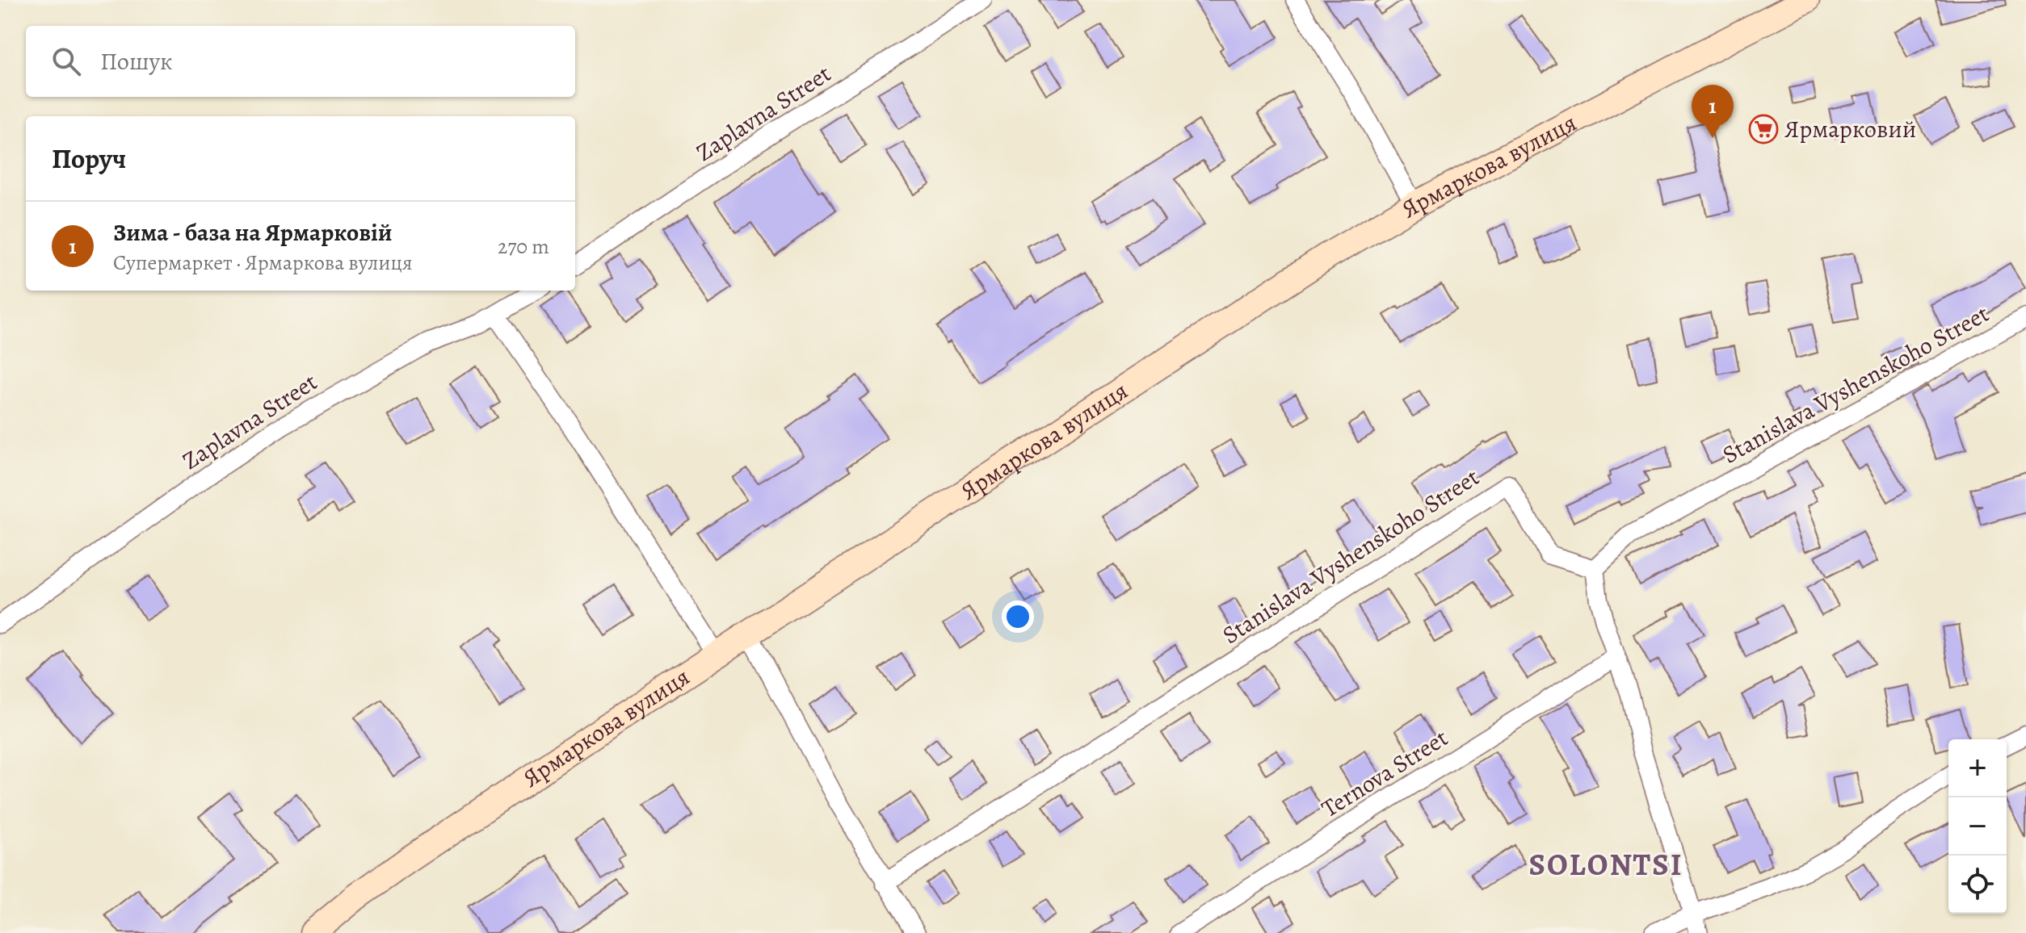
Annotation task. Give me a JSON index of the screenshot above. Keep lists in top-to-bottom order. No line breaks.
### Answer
{"streets":{"main road":["Ярмаркова вулиця"],"street":["Zaplavna Street","Stanislava Vyshenskoho Street","Ternova Street"]},"districts":["SOLONTSI"],"places":{"supermarket":["Ярмарковий"]},"page":{"search":"Пошук","pins":"1","heading":"Поруч","list":[{"mark":"1","name":"Зима - база на Ярмарковій","note":"Супермаркет · Ярмаркова вулиця","value":"270 m"}],"map_buttons":["+","−"]}}
